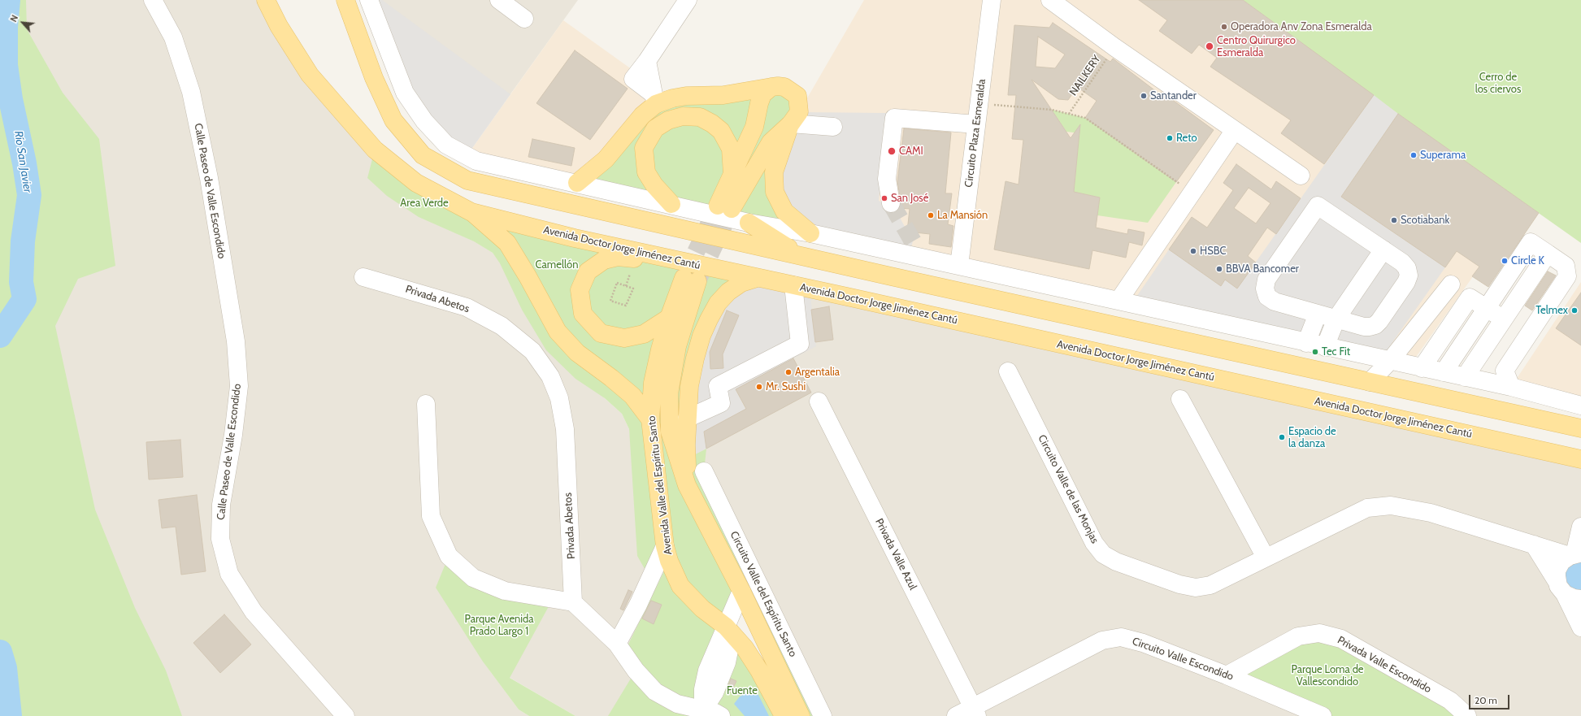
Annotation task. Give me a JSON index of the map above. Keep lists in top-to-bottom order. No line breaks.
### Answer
{"streets":{"main road":["Avenida Doctor Jorge Jiménez Cantú","Avenida Valle del Espíritu Santo"],"street":["Circuito Plaza Esmeralda","Calle Paseo de Valle Escondido","Privada Abetos","Circuito Valle de las Monjas","Privada Valle Azul","Circuito Valle del Espíritu Santo","Circuito Valle Escondido","Privada Valle Escondido"],"path":["NAILKERY"]},"crossings":[["Privada Valle Azul","Circuito Valle Escondido"],["Circuito Valle Escondido","Privada Valle Escondido"]],"water":["Río San Javier"],"parks":["Cerro de los ciervos","Area Verde","Camellón","Parque Avenida Prado Largo 1","Parque Loma de Vallescondido","Fuente"],"places":["Operadora Anv Zona Esmeralda","Centro Quirurgico Esmeralda","Santander","Reto","CAMI","Superama","San José","La Mansión","Scotiabank","HSBC","Circle K","BBVA Bancomer","Telmex","Tec Fit","Argentalia","Mr. Sushi","Espacio de la danza"],"scale_bar":"20 m","north":"top left"}
